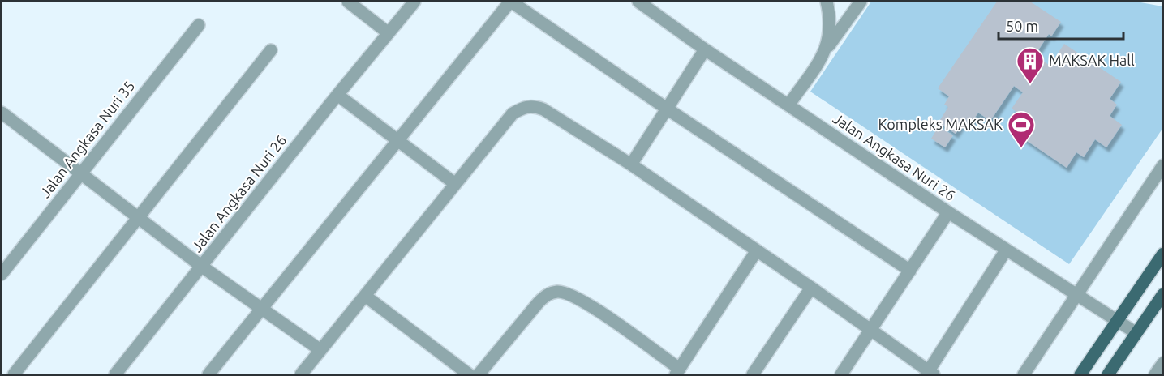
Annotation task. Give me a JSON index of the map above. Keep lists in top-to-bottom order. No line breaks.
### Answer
{"streets":{"street":["Jalan Angkasa Nuri 35","Jalan Angkasa Nuri 26"]},"places":{"building":["MAKSAK Hall"],"sports":["Kompleks MAKSAK"]},"scale_bar":"50 m"}
